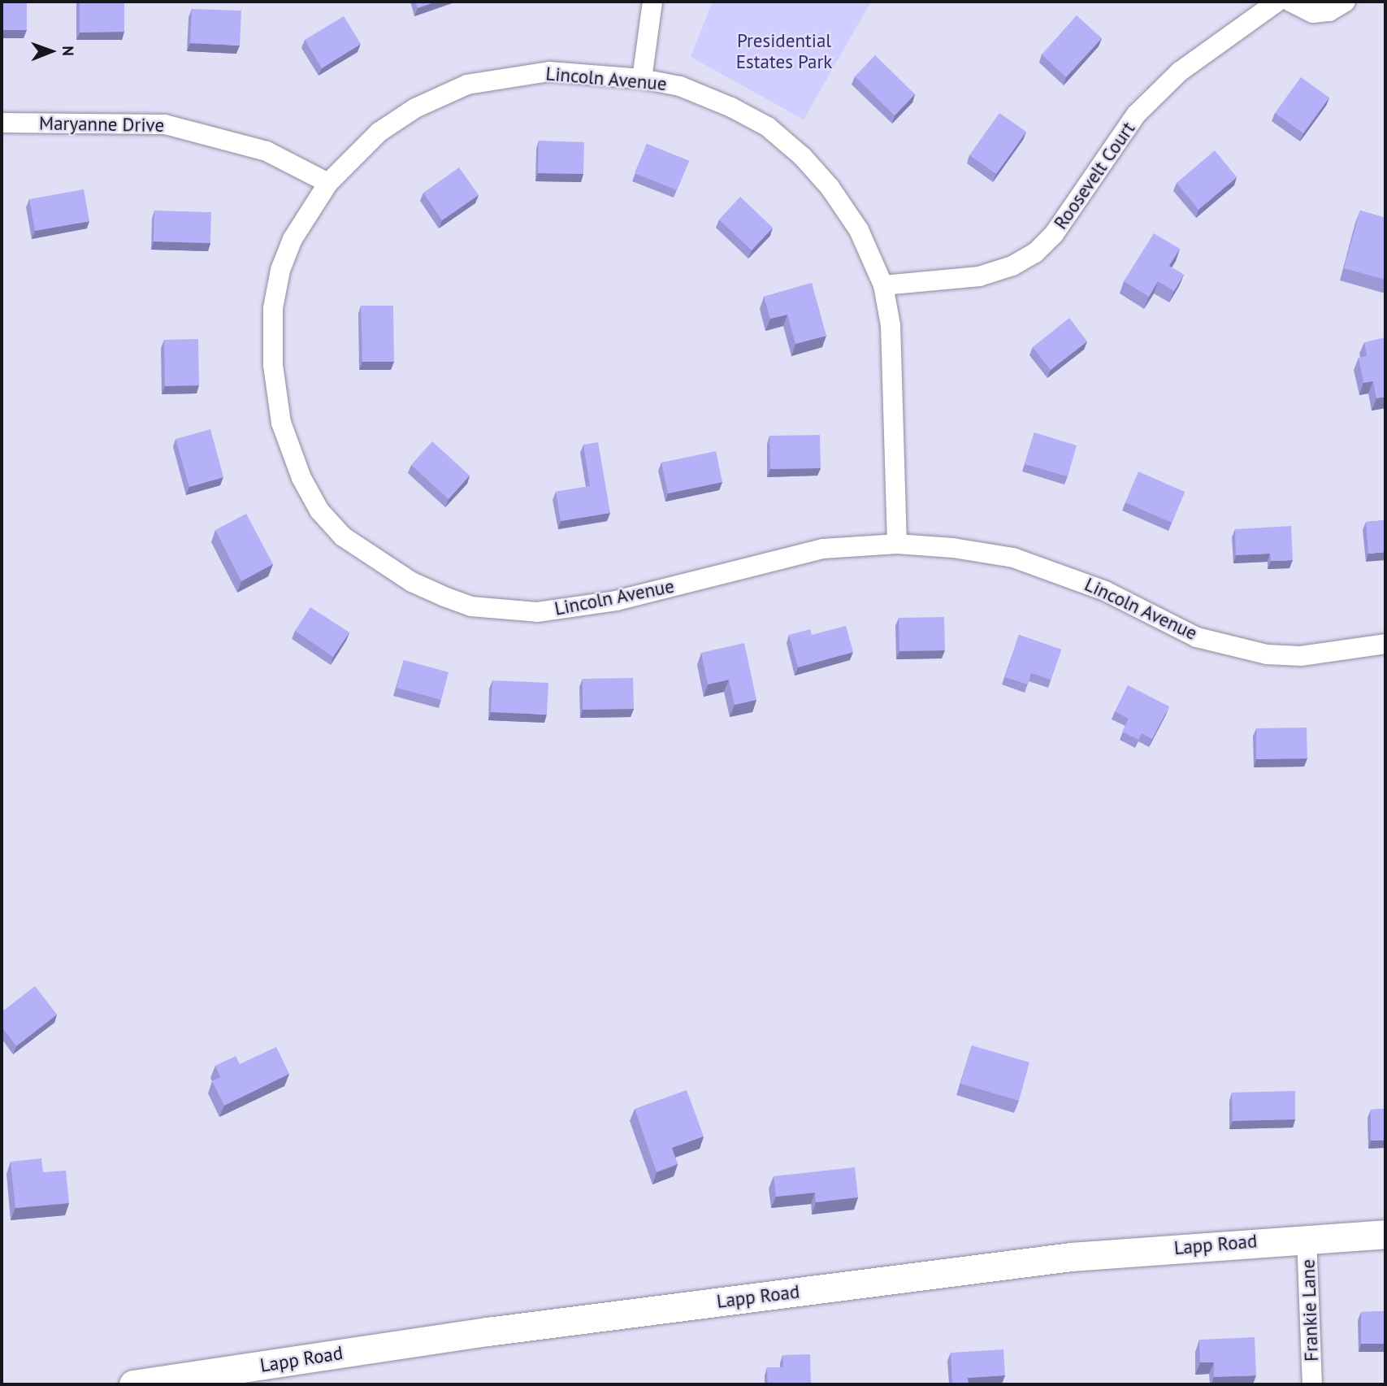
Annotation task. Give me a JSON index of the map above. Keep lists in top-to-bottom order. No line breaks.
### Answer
{"streets":{"street":["Lincoln Avenue","Maryanne Drive","Roosevelt Court","Lapp Road","Frankie Lane"]},"crossings":[["Lincoln Avenue","Maryanne Drive"],["Lincoln Avenue","Roosevelt Court"],["Lapp Road","Frankie Lane"]],"parks":["Presidential Estates Park"],"north":"right"}
